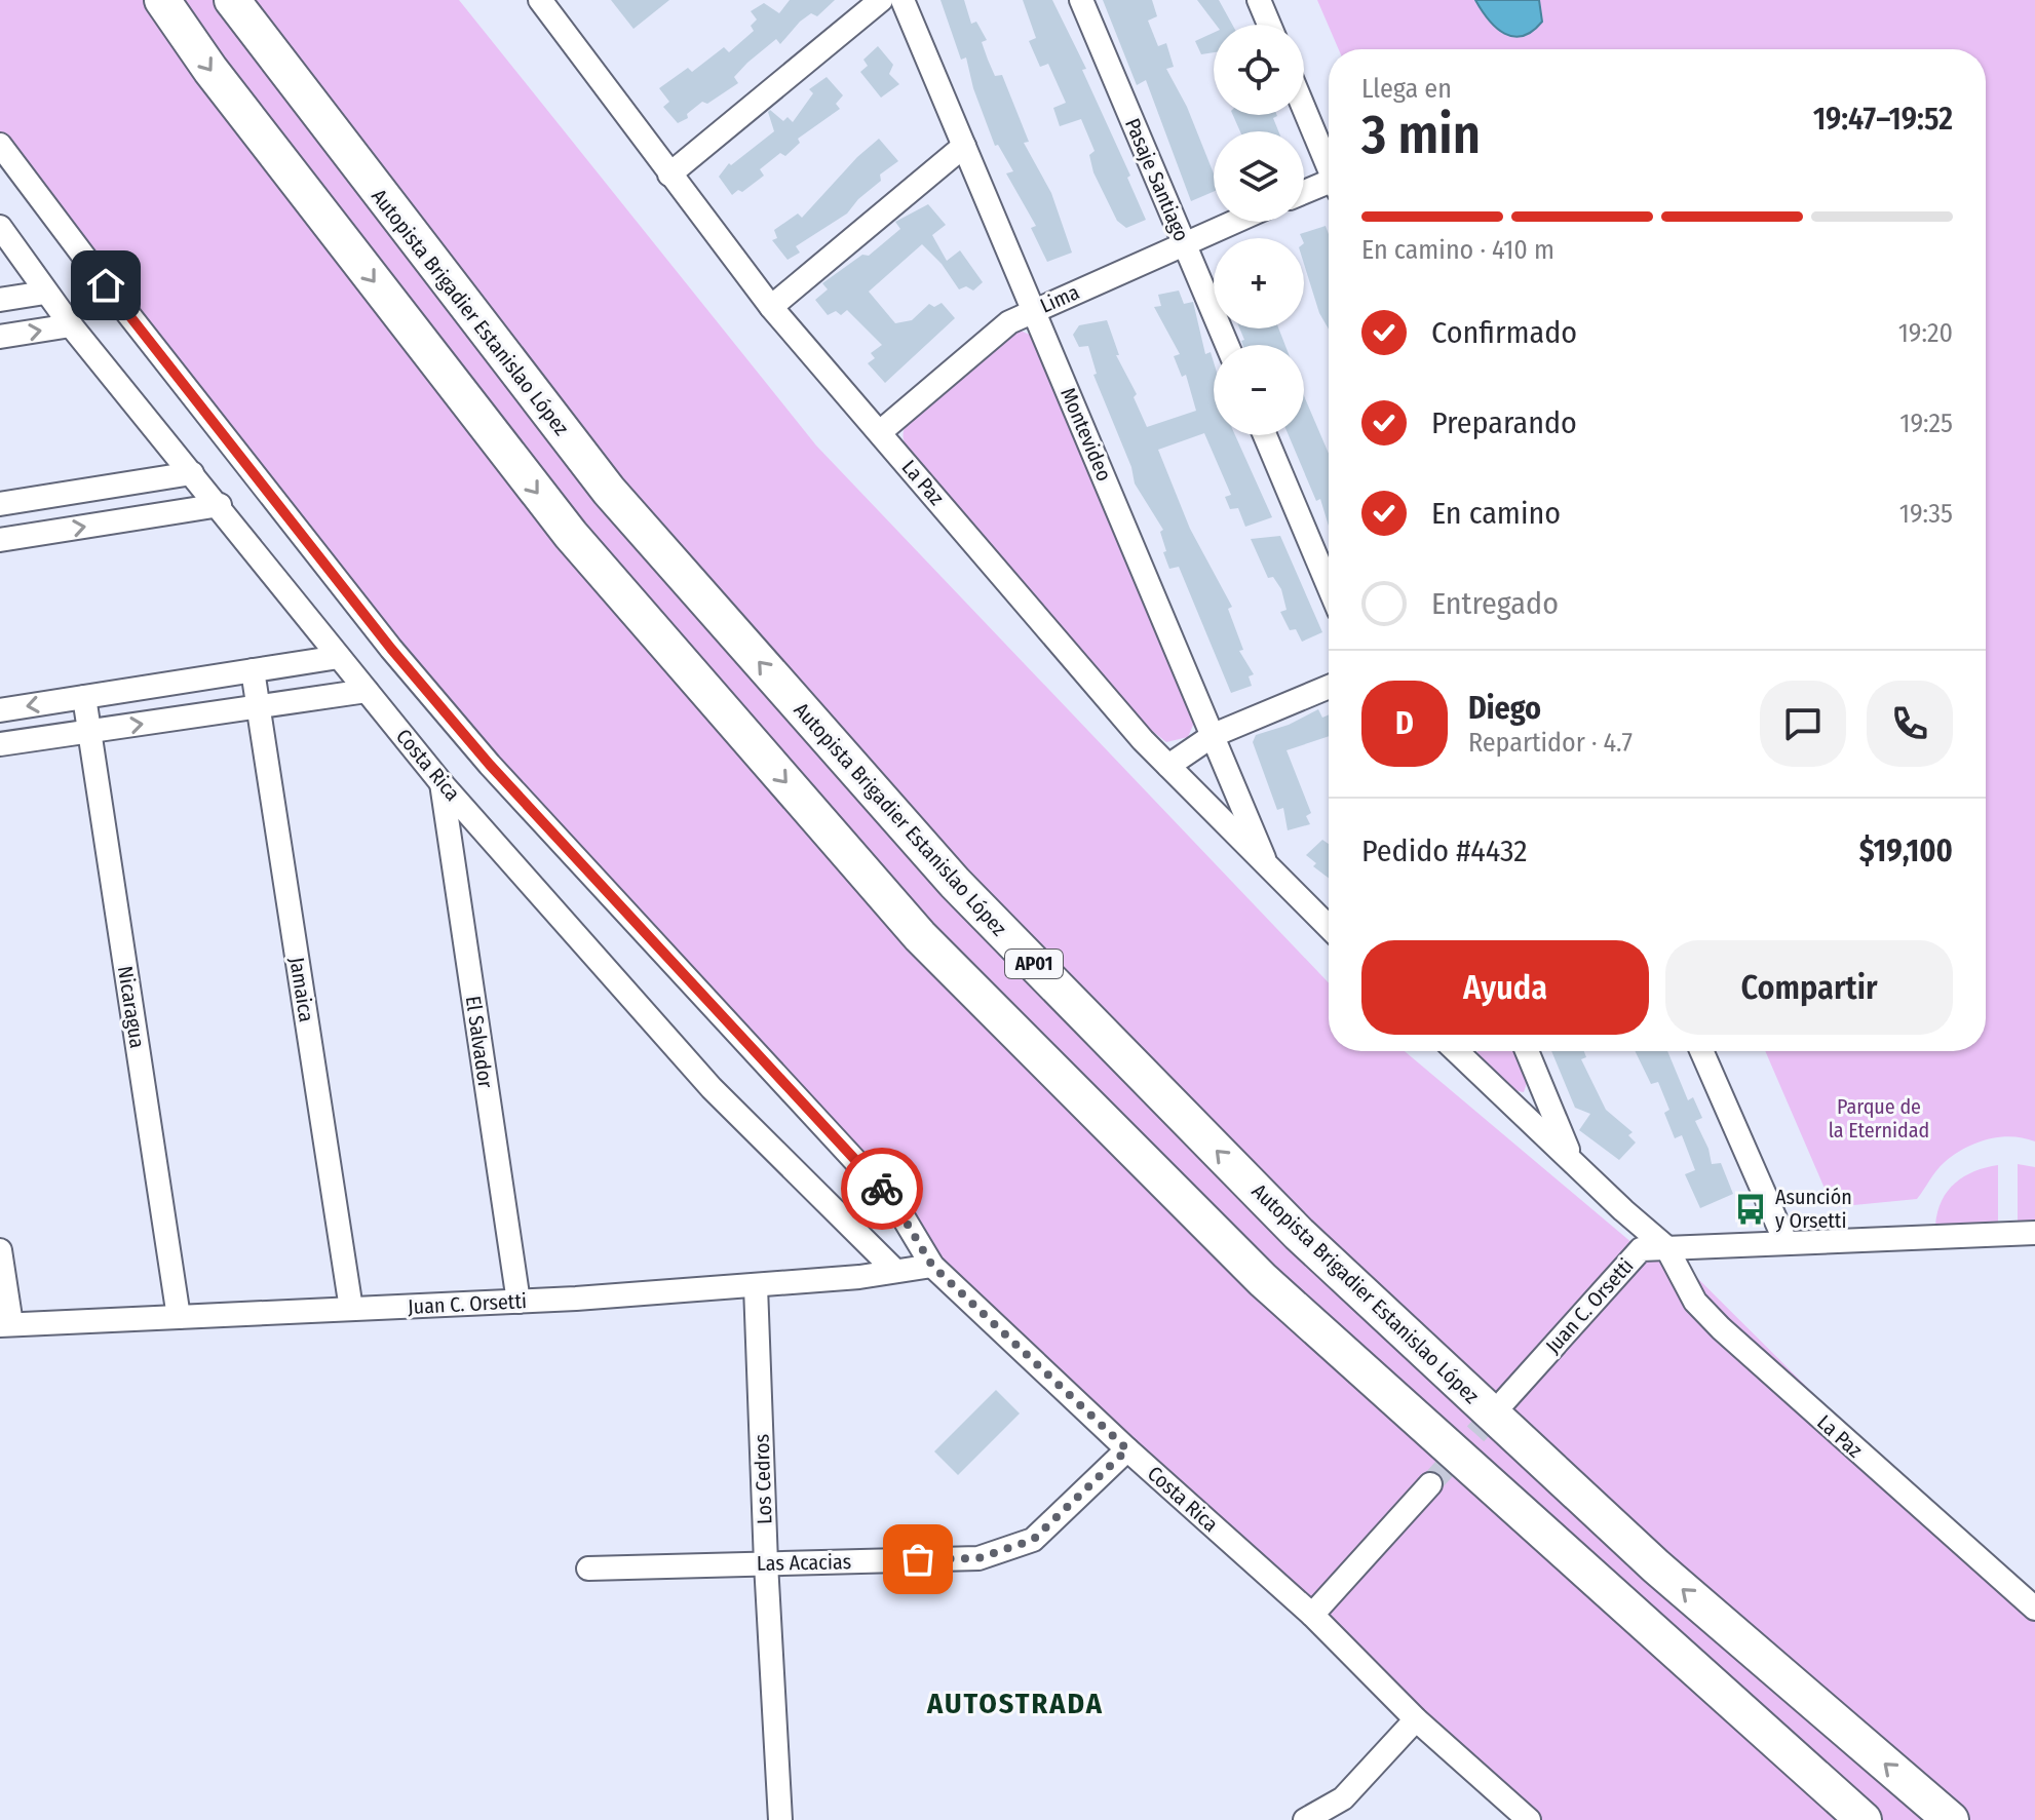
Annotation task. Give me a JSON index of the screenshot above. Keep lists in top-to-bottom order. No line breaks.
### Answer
{"streets":{"highway":["Autopista Brigadier Estanislao López","AP01"],"street":["Pasaje Santiago","Lima","Montevideo","La Paz","Costa Rica","Jamaica","Nicaragua","El Salvador","Juan C. Orsetti","Los Cedros","Las Acacias"]},"crossings":[["Pasaje Santiago","Lima"],["Lima","Montevideo"],["Lima","La Paz"],["Montevideo","La Paz"],["La Paz","Juan C. Orsetti"],["Costa Rica","El Salvador"],["Costa Rica","Juan C. Orsetti"],["Costa Rica","Las Acacias"],["Jamaica","Juan C. Orsetti"],["Nicaragua","Juan C. Orsetti"],["El Salvador","Juan C. Orsetti"],["Juan C. Orsetti","Los Cedros"],["Los Cedros","Las Acacias"]],"districts":["AUTOSTRADA"],"parks":["Parque de la Eternidad"],"places":{"bus stop":["Asunción y Orsetti"]},"page":{"map_buttons":["+","−"],"heading":["3 min","Llega en","19:47–19:52"],"panel":["Diego","Repartidor · 4.7","Pedido #4432","$19,100"],"bar":"En camino · 410 m","list":[["Confirmado","19:20"],["Preparando","19:25"],["En camino","19:35"],"Entregado"],"round":"D","buttons":["Ayuda","Compartir"]}}
